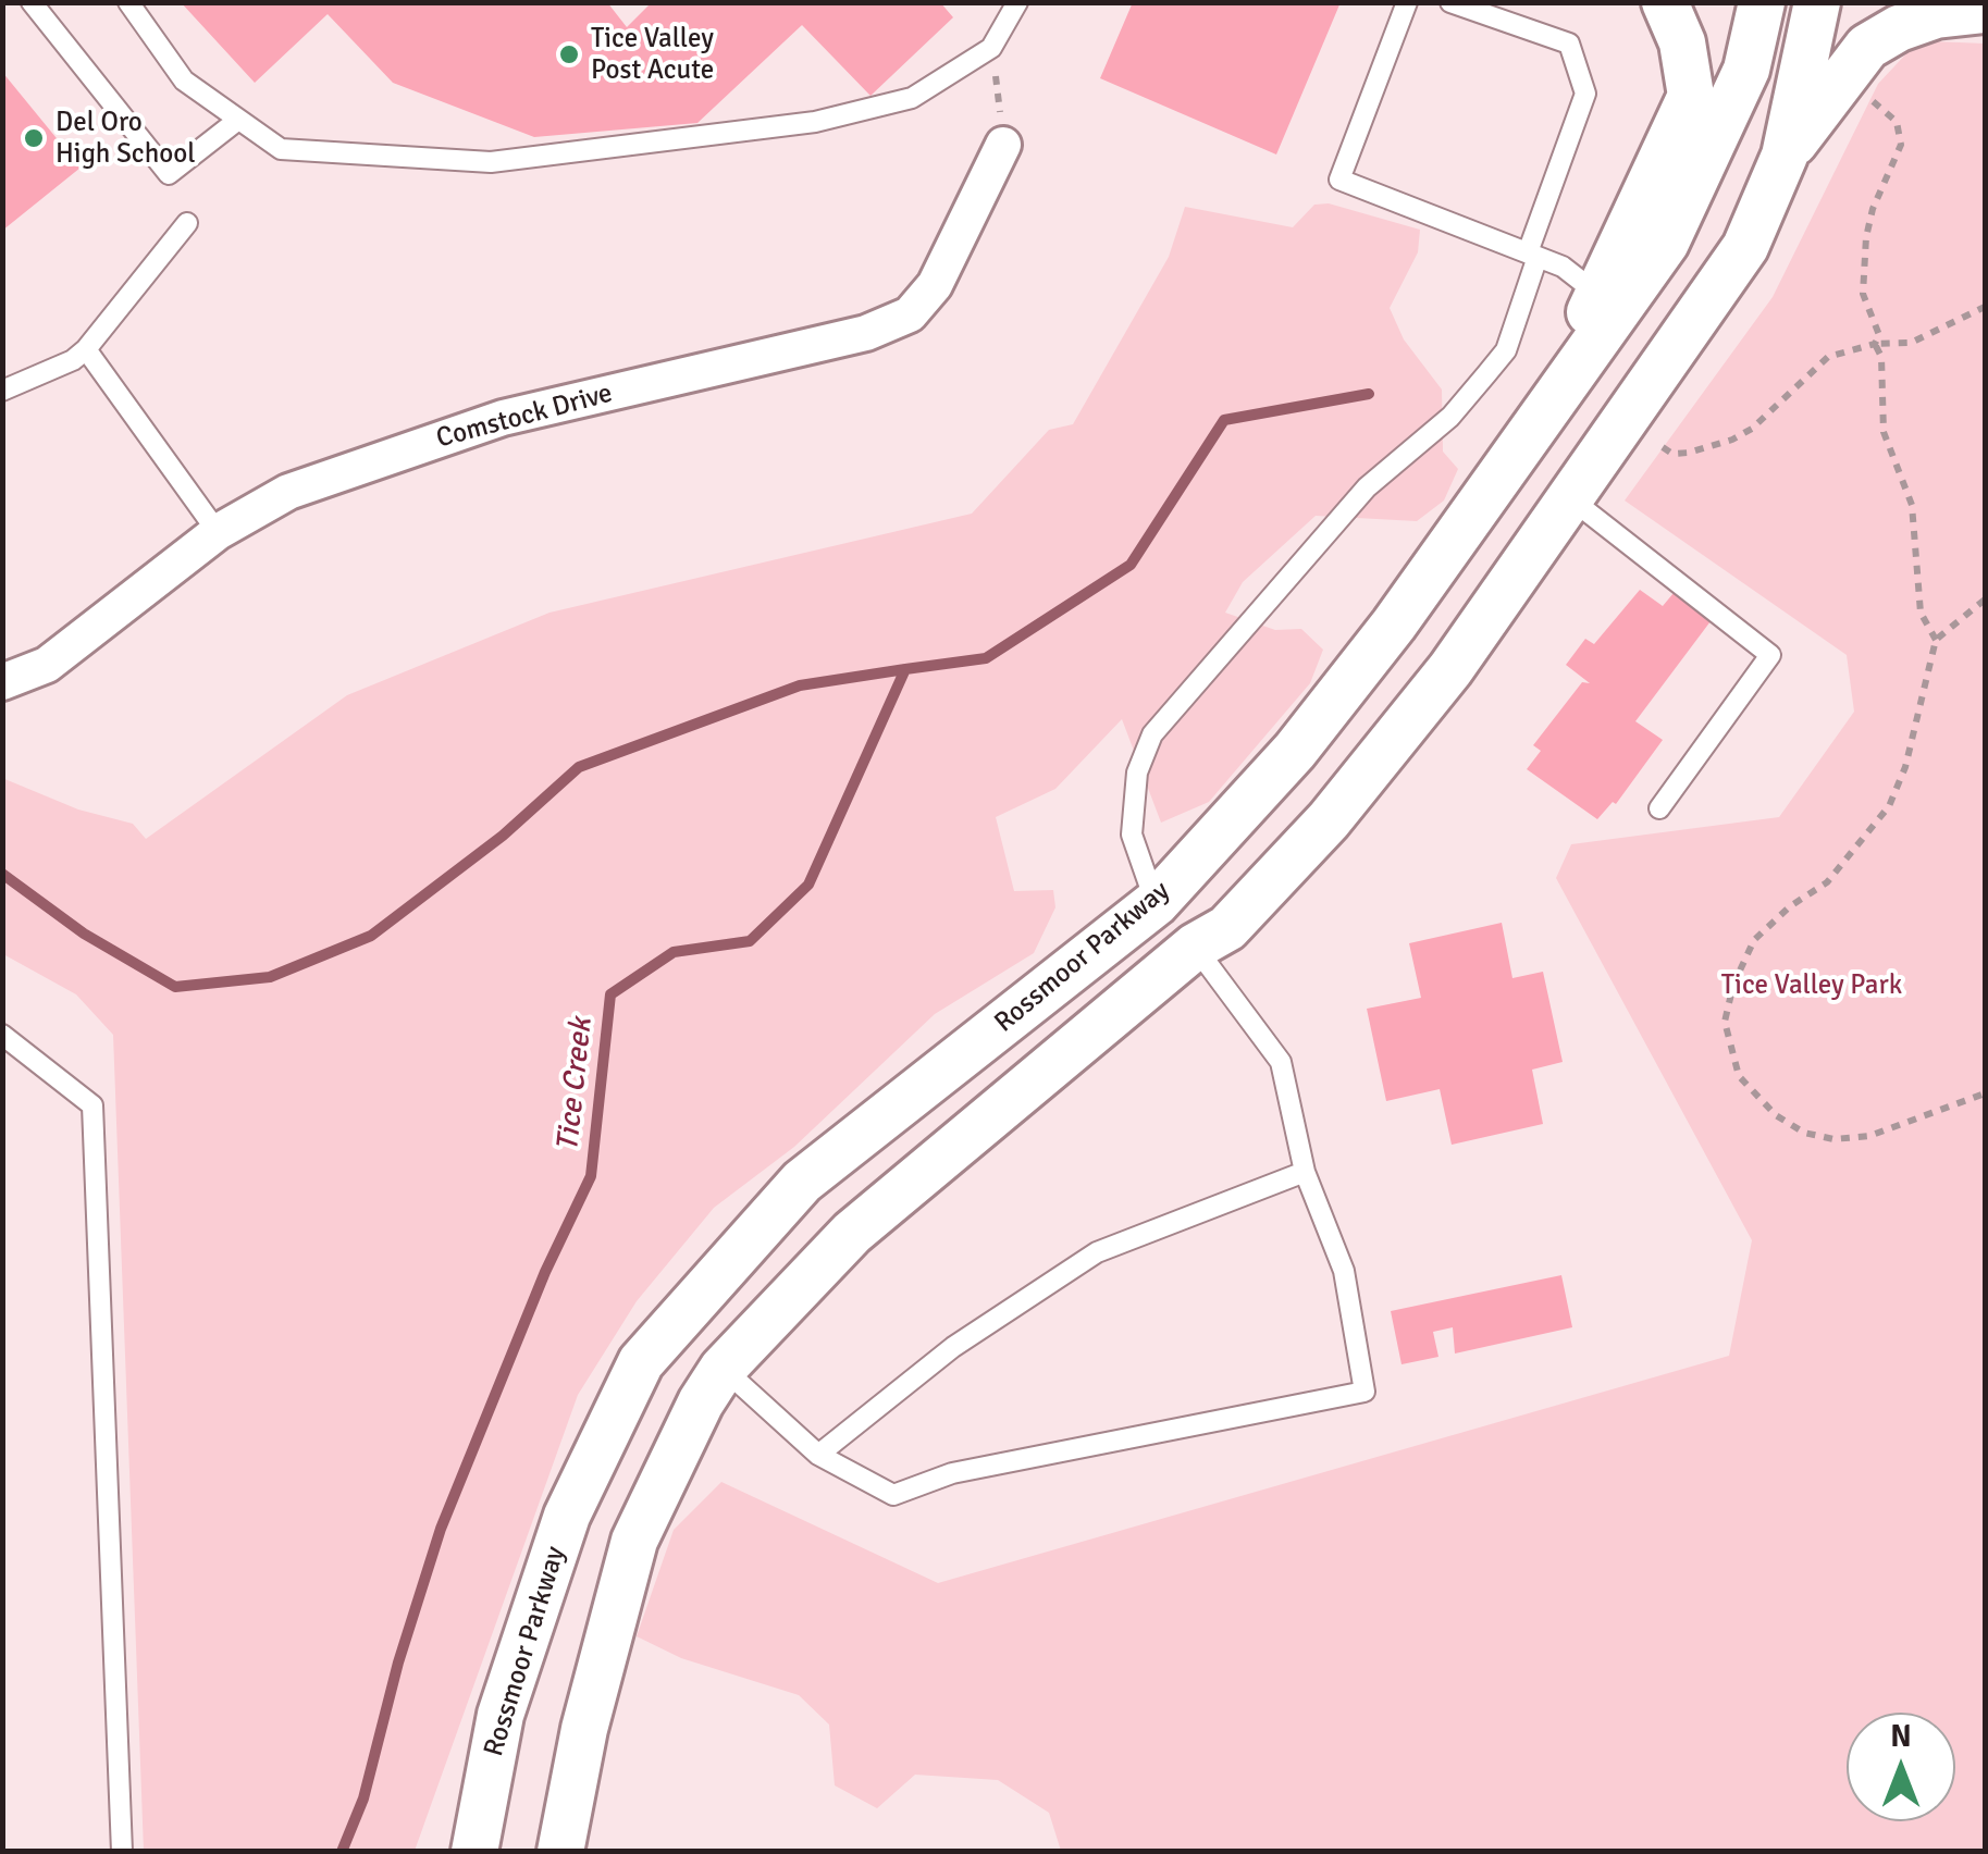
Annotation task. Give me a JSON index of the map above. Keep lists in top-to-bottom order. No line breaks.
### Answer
{"streets":{"street":["Comstock Drive","Rossmoor Parkway"]},"water":["Tice Creek"],"parks":["Tice Valley Park"],"places":["Tice Valley Post Acute","Del Oro High School"],"north":"top"}
